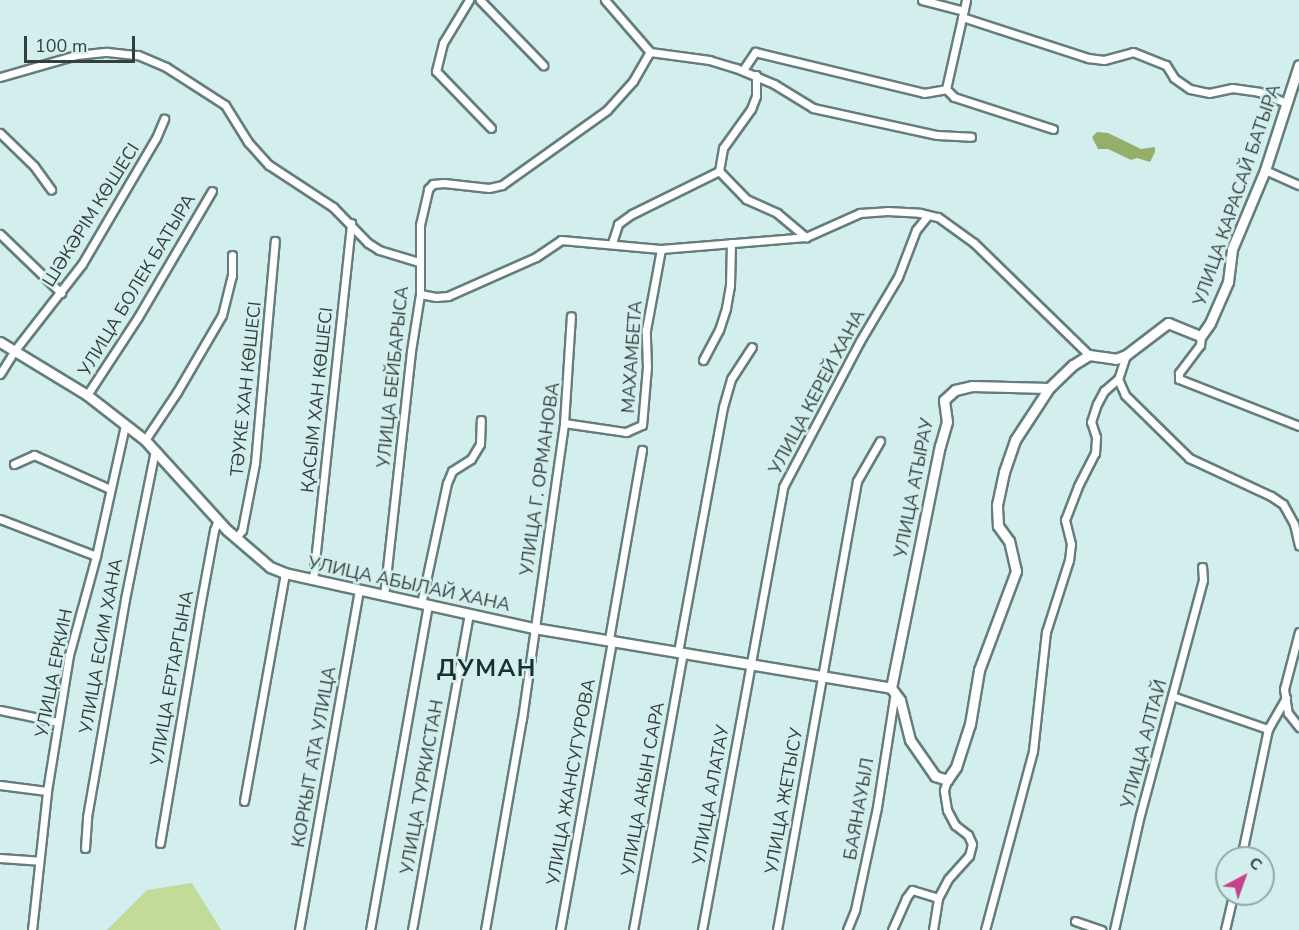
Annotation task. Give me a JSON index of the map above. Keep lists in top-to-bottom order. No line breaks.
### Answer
{"streets":{"street":["УЛИЦА КАРАСАЙ БАТЫРА","ШӘКӘРІМ КӨШЕСІ","УЛИЦА БОЛЕК БАТЫРА","МАХАМБЕТА","УЛИЦА БЕЙБАРЫСА","ТӘУКЕ ХАН КӨШЕСІ","УЛИЦА КЕРЕЙ ХАНА","ҚАСЫМ ХАН КӨШЕСІ","УЛИЦА Г. ОРМАНОВА","УЛИЦА АТЫРАУ","УЛИЦА АБЫЛАЙ ХАНА","УЛИЦА ЕСИМ ХАНА","УЛИЦА ЕРКИН","УЛИЦА ЕРТАРГЫНА","УЛИЦА АЛТАЙ","КОРКЫТ АТА УЛИЦА","УЛИЦА ЖАНСУГУРОВА","УЛИЦА ТУРКИСТАН","УЛИЦА АКЫН САРА","УЛИЦА АЛАТАУ","УЛИЦА ЖЕТЫСУ","БАЯНАУЫЛ"]},"crossings":[["ШӘКӘРІМ КӨШЕСІ","УЛИЦА АБЫЛАЙ ХАНА"],["УЛИЦА БОЛЕК БАТЫРА","УЛИЦА АБЫЛАЙ ХАНА"],["МАХАМБЕТА","УЛИЦА Г. ОРМАНОВА"],["УЛИЦА БЕЙБАРЫСА","УЛИЦА АБЫЛАЙ ХАНА"],["ТӘУКЕ ХАН КӨШЕСІ","УЛИЦА АБЫЛАЙ ХАНА"],["УЛИЦА КЕРЕЙ ХАНА","УЛИЦА АБЫЛАЙ ХАНА"],["УЛИЦА КЕРЕЙ ХАНА","УЛИЦА АЛАТАУ"],["ҚАСЫМ ХАН КӨШЕСІ","УЛИЦА АБЫЛАЙ ХАНА"],["УЛИЦА Г. ОРМАНОВА","УЛИЦА АБЫЛАЙ ХАНА"],["УЛИЦА АТЫРАУ","УЛИЦА АБЫЛАЙ ХАНА"],["УЛИЦА АТЫРАУ","БАЯНАУЫЛ"],["УЛИЦА АБЫЛАЙ ХАНА","УЛИЦА ЕСИМ ХАНА"],["УЛИЦА АБЫЛАЙ ХАНА","УЛИЦА ЕРКИН"],["УЛИЦА АБЫЛАЙ ХАНА","УЛИЦА ЕРТАРГЫНА"],["УЛИЦА АБЫЛАЙ ХАНА","КОРКЫТ АТА УЛИЦА"],["УЛИЦА АБЫЛАЙ ХАНА","УЛИЦА ЖАНСУГУРОВА"],["УЛИЦА АБЫЛАЙ ХАНА","УЛИЦА ТУРКИСТАН"],["УЛИЦА АБЫЛАЙ ХАНА","УЛИЦА АКЫН САРА"],["УЛИЦА АБЫЛАЙ ХАНА","УЛИЦА АЛАТАУ"],["УЛИЦА АБЫЛАЙ ХАНА","УЛИЦА ЖЕТЫСУ"],["УЛИЦА АБЫЛАЙ ХАНА","БАЯНАУЫЛ"]],"districts":["ДУМАН"],"scale_bar":"100 m","north":"top right"}
